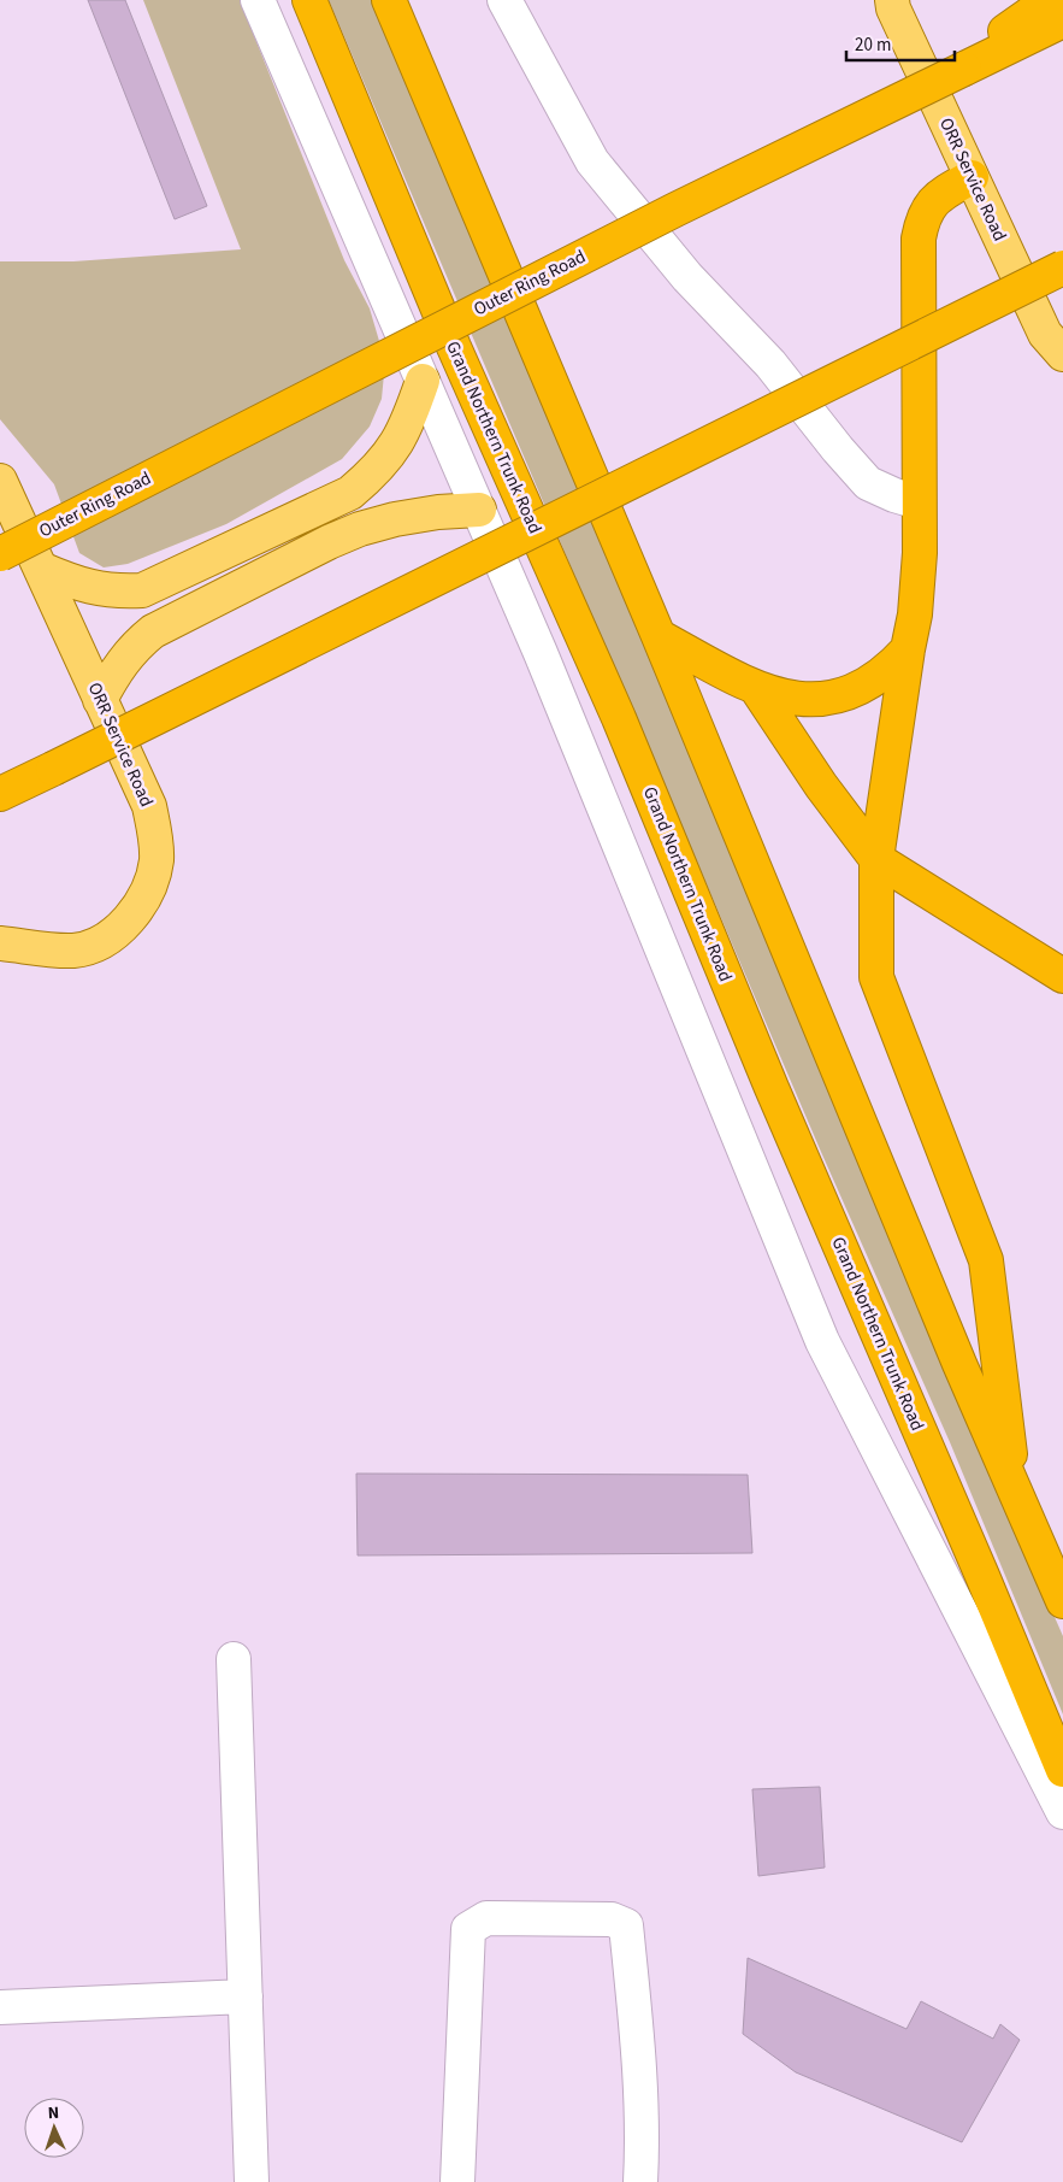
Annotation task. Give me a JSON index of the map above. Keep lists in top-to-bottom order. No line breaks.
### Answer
{"streets":{"highway":["Outer Ring Road","Grand Northern Trunk Road"],"main road":["ORR Service Road"]},"scale_bar":"20 m","north":"top"}
